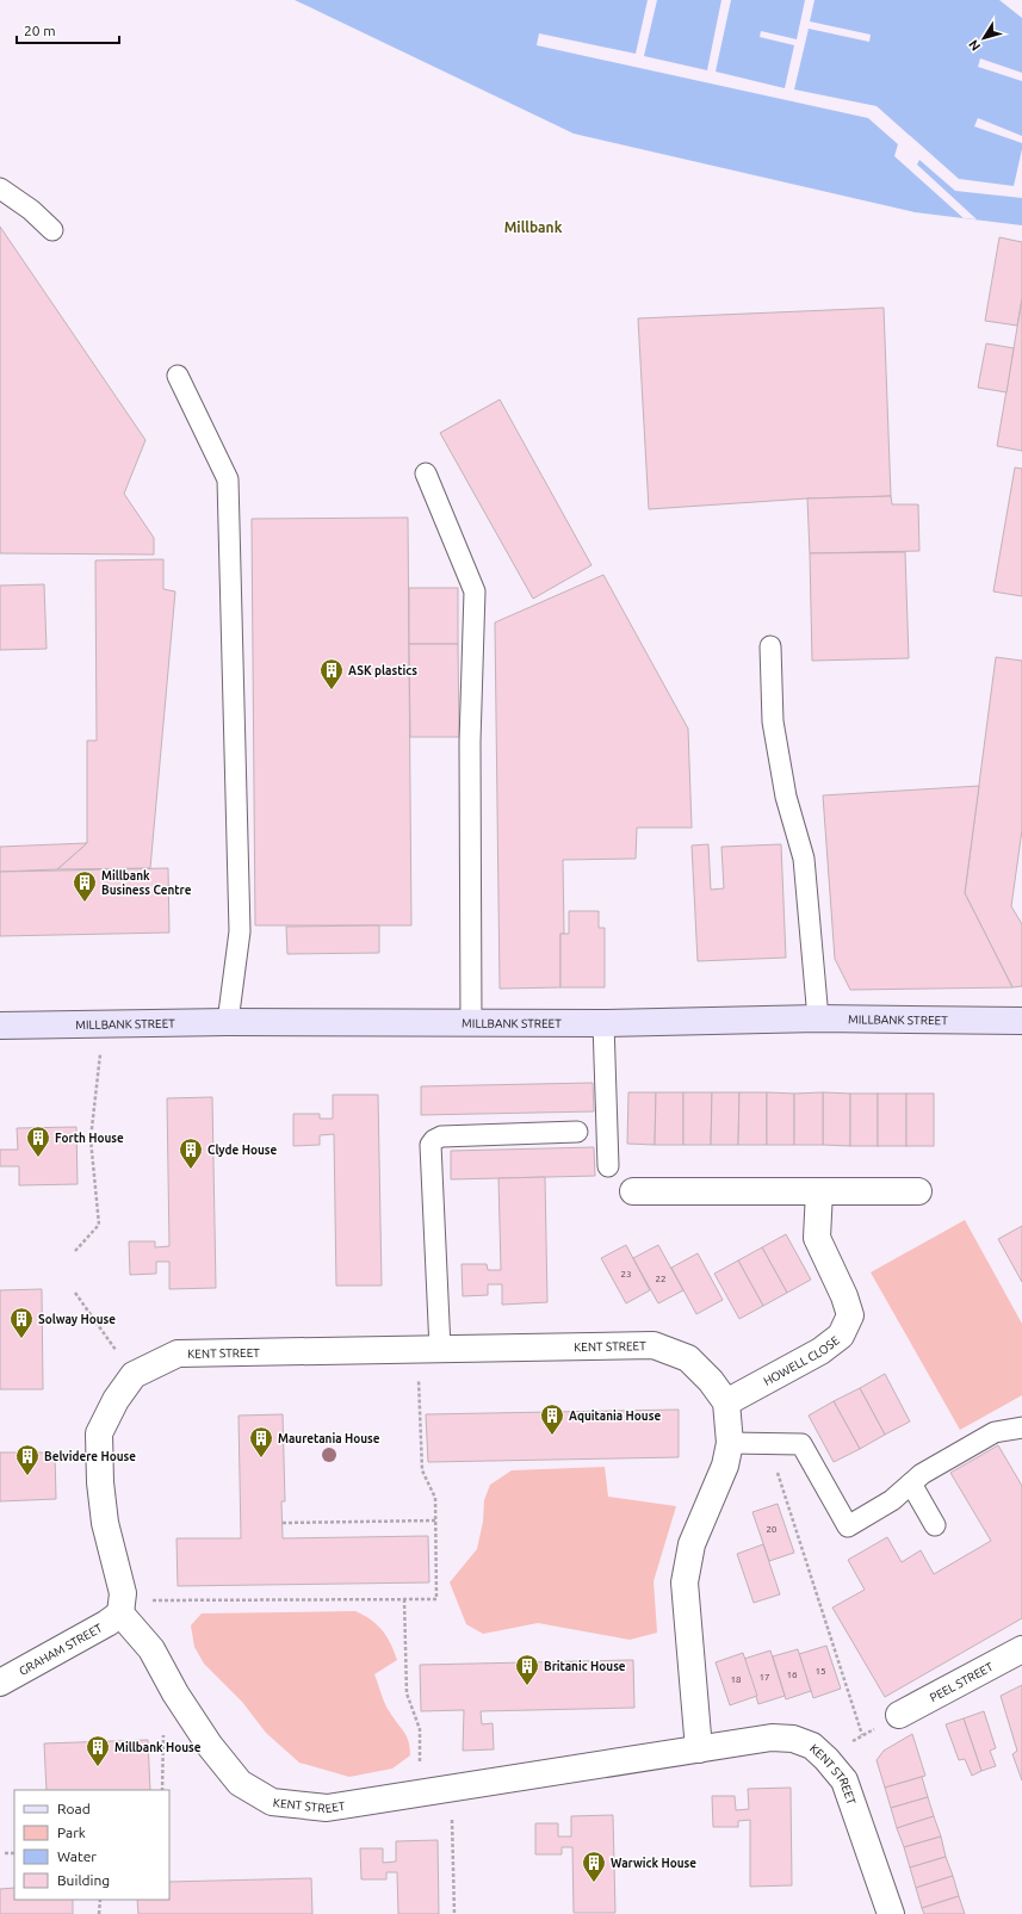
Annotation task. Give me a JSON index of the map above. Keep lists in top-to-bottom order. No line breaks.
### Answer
{"streets":{"street":["MILLBANK STREET","KENT STREET","HOWELL CLOSE","GRAHAM STREET","PEEL STREET"]},"crossings":[["KENT STREET","HOWELL CLOSE"],["KENT STREET","GRAHAM STREET"]],"districts":["Millbank"],"places":{"building":["ASK plastics","Millbank Business Centre","Forth House","Clyde House","Solway House","Aquitania House","Mauretania House","Belvidere House","Britanic House","Millbank House","Warwick House"]},"house_numbers":["23","22","20","15","16","17","18"],"legend":["Road","Park","Water","Building"],"scale_bar":"20 m","north":"bottom left"}
